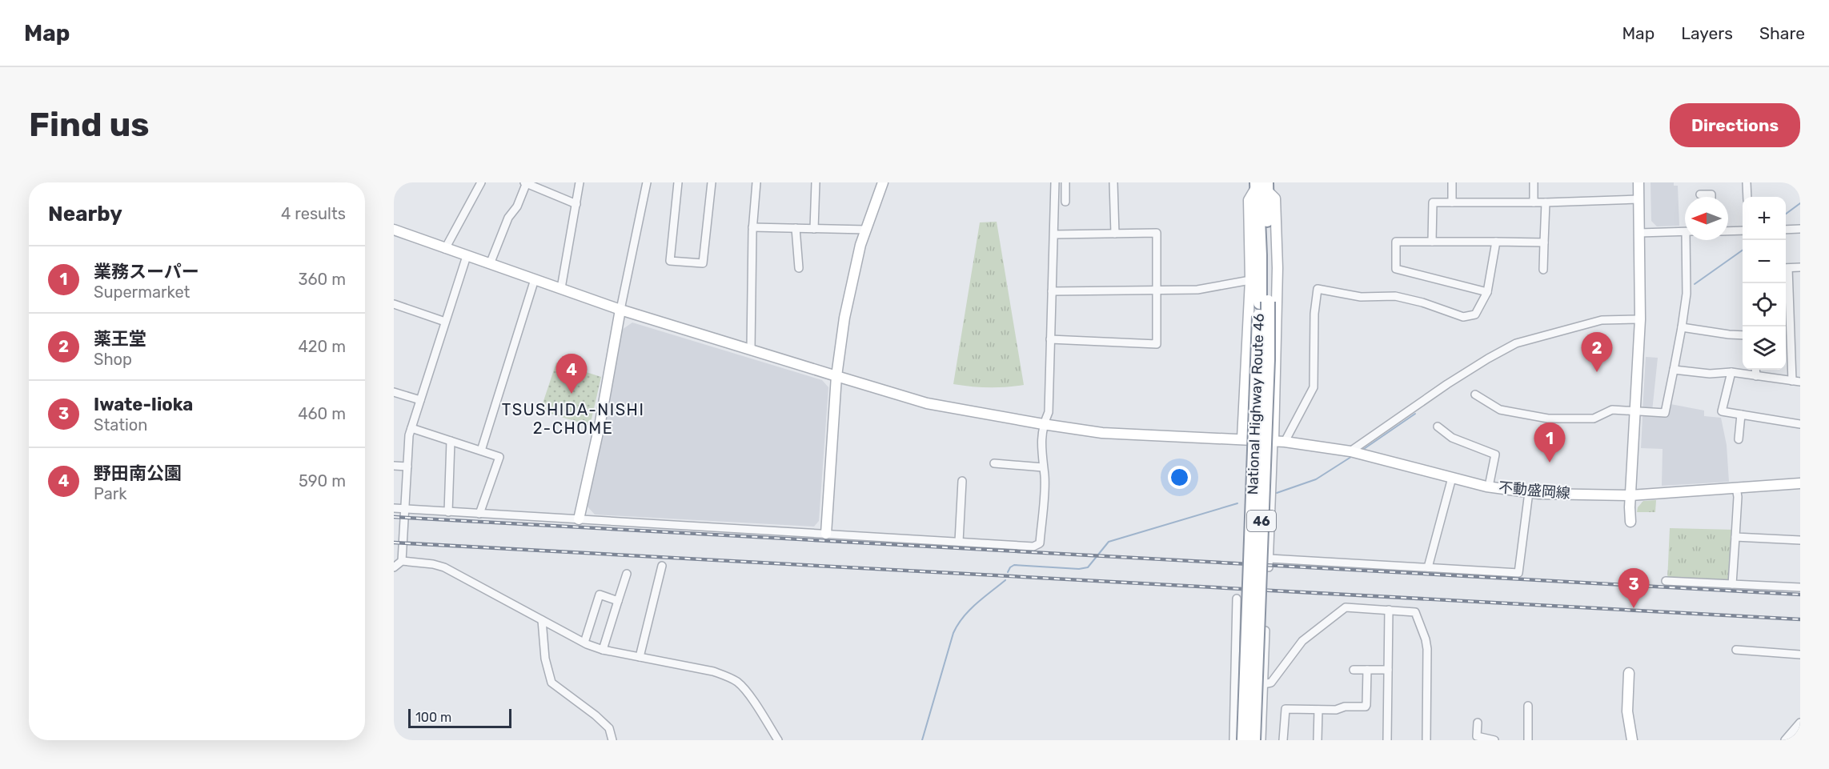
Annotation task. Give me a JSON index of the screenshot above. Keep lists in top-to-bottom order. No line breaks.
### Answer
{"streets":{"highway":["National Highway Route 46","46"],"street":["不動盛岡線"]},"districts":["TSUSHIDA-NISHI 2-CHOME"],"scale_bar":"100 m","north":"left","page":{"header":"Map","nav":["Map","Layers","Share"],"buttons":"Directions","title":"Find us","heading":["Nearby","4 results"],"map_buttons":["+","−"],"list":[{"mark":"1","name":"業務スーパー","note":"Supermarket","value":"360 m"},{"mark":"2","name":"薬王堂","note":"Shop","value":"420 m"},{"mark":"3","name":"Iwate-Iioka","note":"Station","value":"460 m"},{"mark":"4","name":"野田南公園","note":"Park","value":"590 m"}],"pins":["2","4","1","3"],"scale":"100 m"}}
